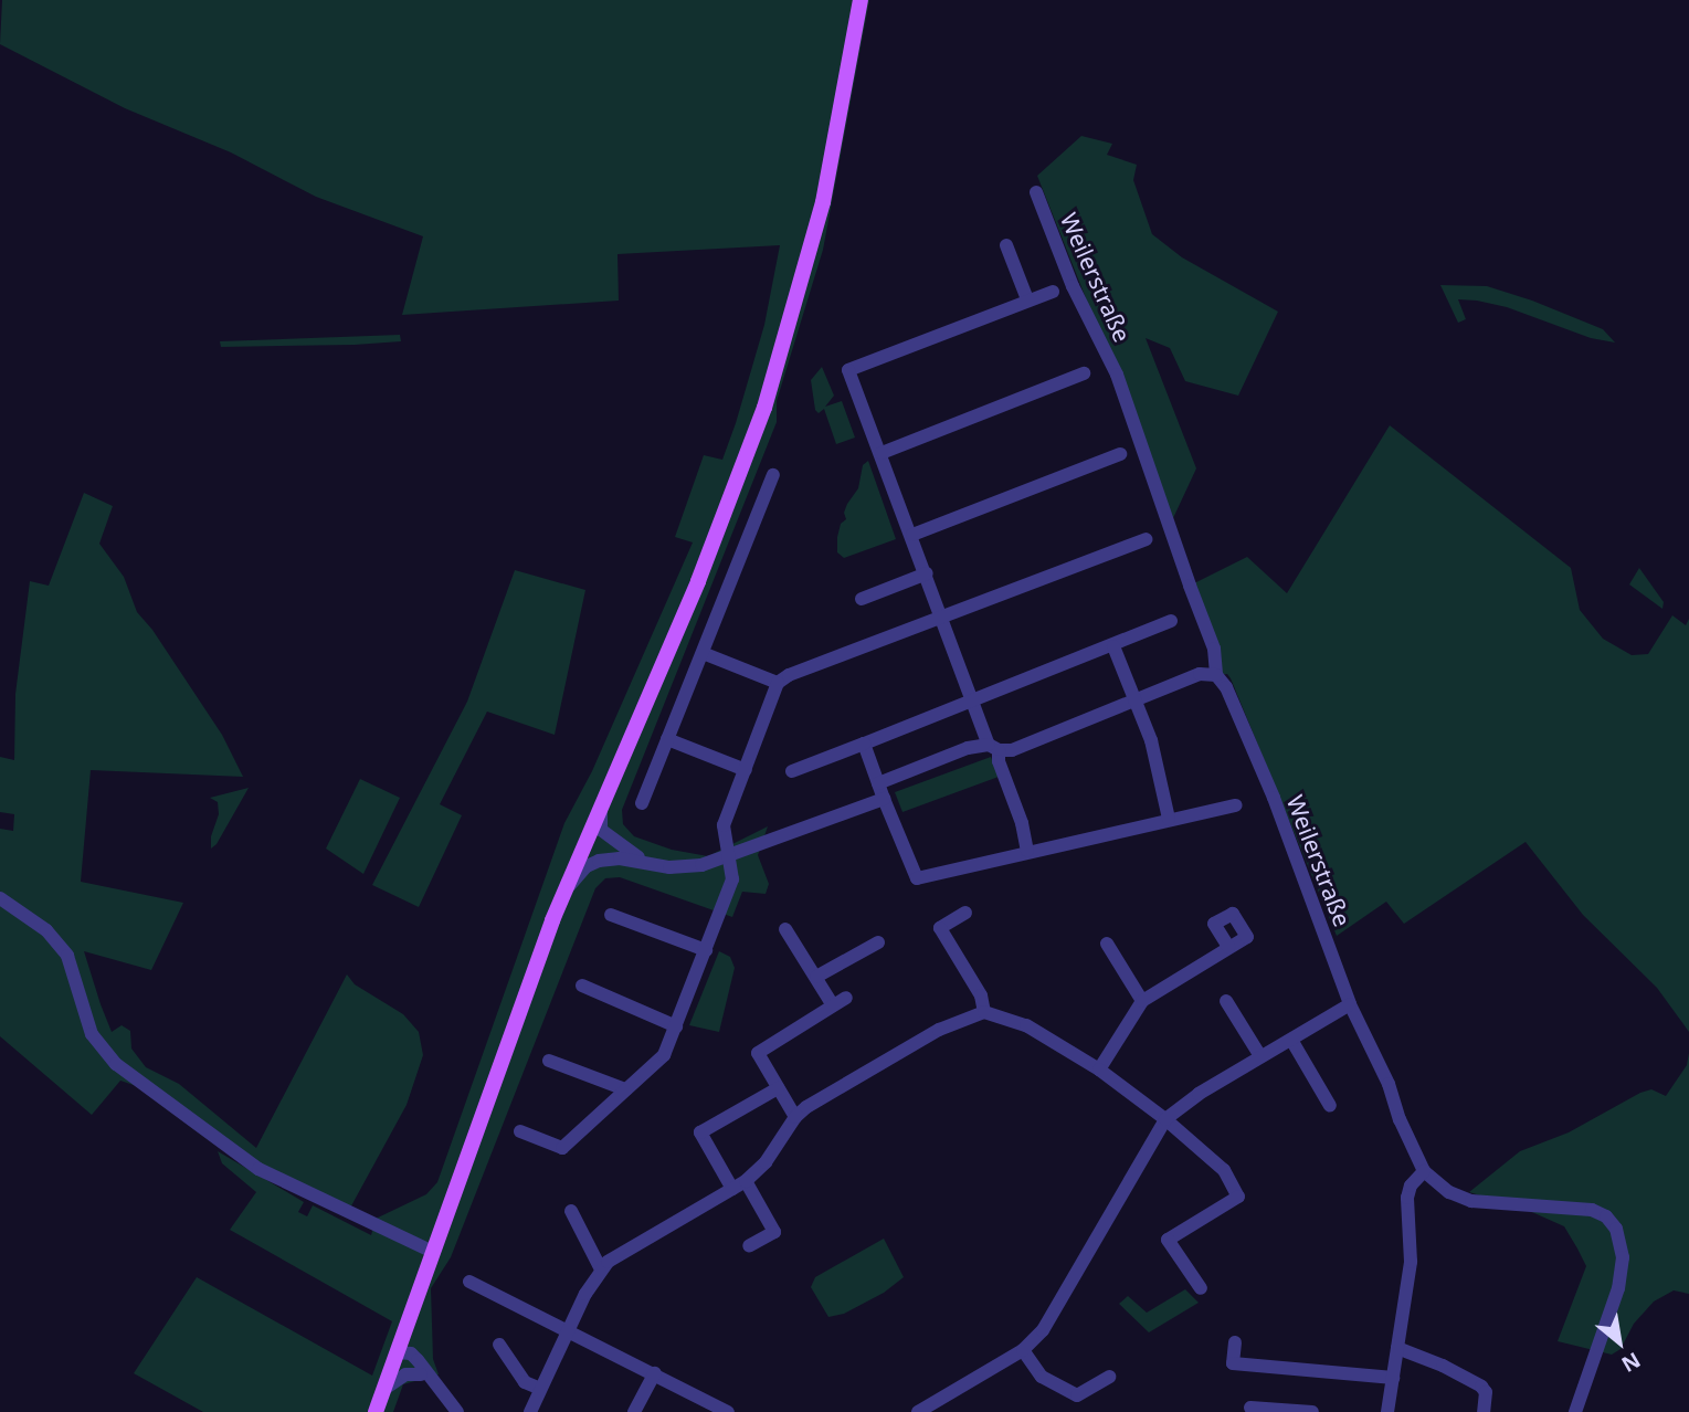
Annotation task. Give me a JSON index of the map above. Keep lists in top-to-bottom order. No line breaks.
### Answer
{"streets":{"street":["Weilerstraße"]},"north":"bottom right"}
